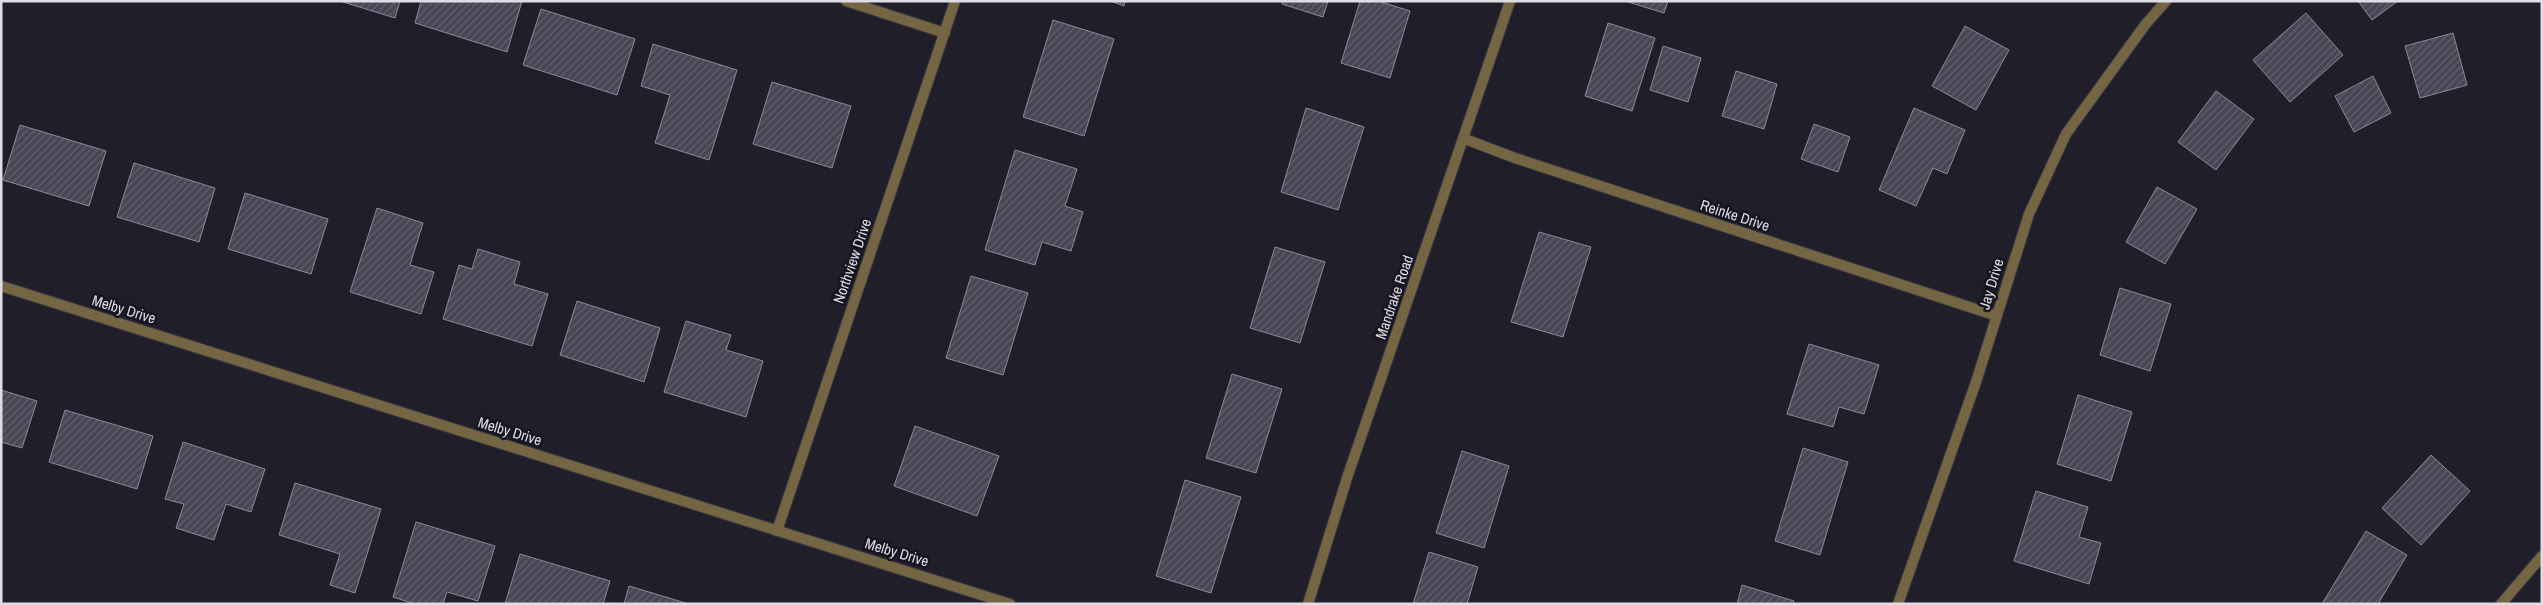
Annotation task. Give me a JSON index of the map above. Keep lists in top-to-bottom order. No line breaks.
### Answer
{"streets":{"street":["Reinke Drive","Northview Drive","Jay Drive","Mandrake Road","Melby Drive"]},"crossings":[["Reinke Drive","Jay Drive"],["Reinke Drive","Mandrake Road"],["Northview Drive","Melby Drive"]]}
